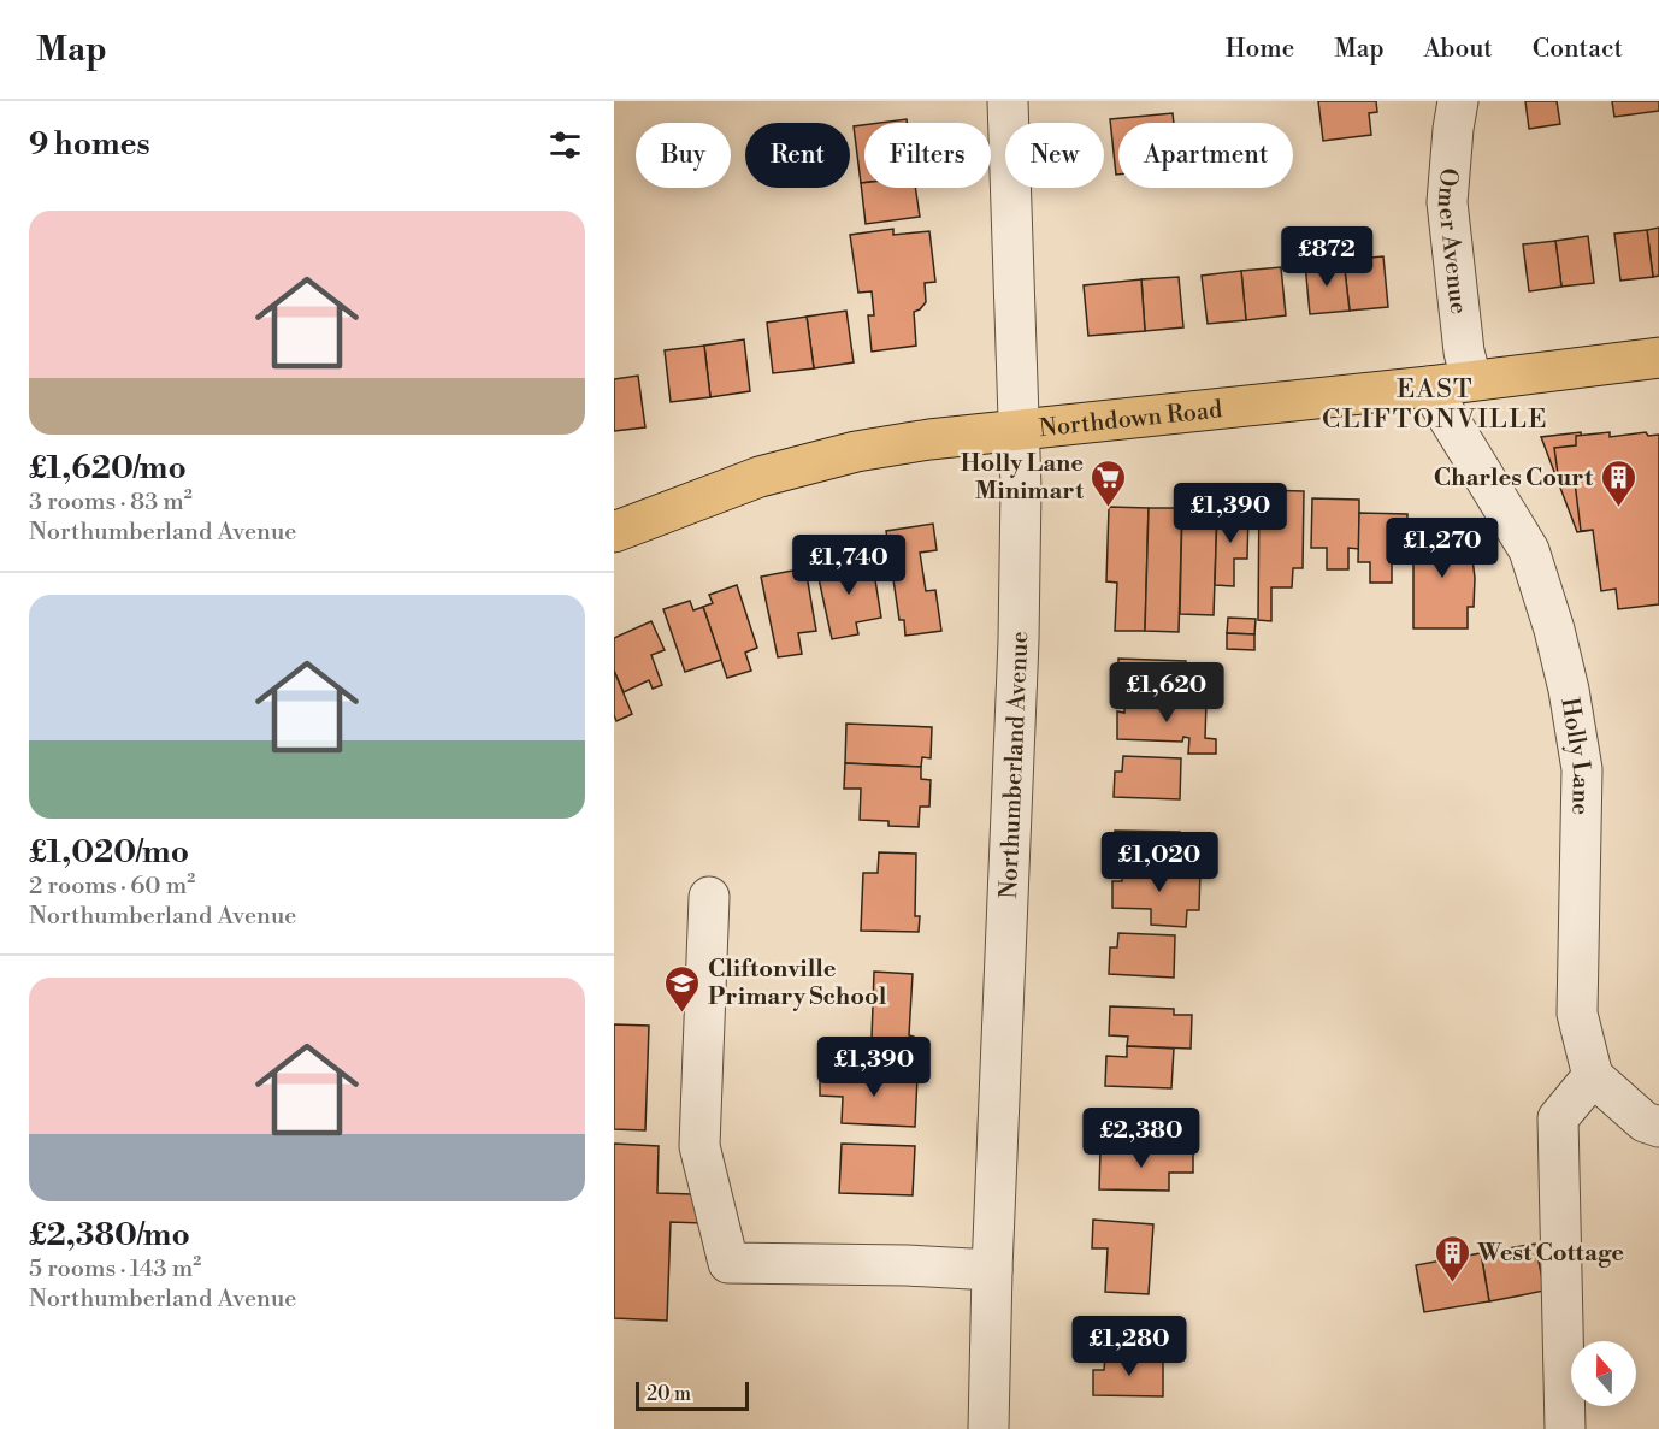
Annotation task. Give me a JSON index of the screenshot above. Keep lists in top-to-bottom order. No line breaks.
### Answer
{"streets":{"main road":["Northdown Road"],"street":["Omer Avenue","Holly Lane","Northumberland Avenue"]},"crossings":[["Omer Avenue","Northdown Road"],["Northdown Road","Holly Lane"],["Northdown Road","Northumberland Avenue"]],"districts":["EAST CLIFTONVILLE"],"places":{"supermarket":["Holly Lane Minimart"],"building":["Charles Court","West Cottage"],"school or university":["Cliftonville Primary School"]},"scale_bar":"20 m","north":"top","page":{"header":"Map","nav":["Home","Map","About","Contact"],"heading":"9 homes","chip":["Buy","Rent","Filters","New","Apartment"],"list":[{"name":"£1,620/mo","note":"3 rooms · 83 m² · Northumberland Avenue"},{"name":"£1,020/mo","note":"2 rooms · 60 m² · Northumberland Avenue"},{"name":"£2,380/mo","note":"5 rooms · 143 m² · Northumberland Avenue"}],"price":["£872","£1,390","£1,270","£1,740","£1,620","£1,020","£1,390","£2,380","£1,280"],"scale":"20 m"}}
